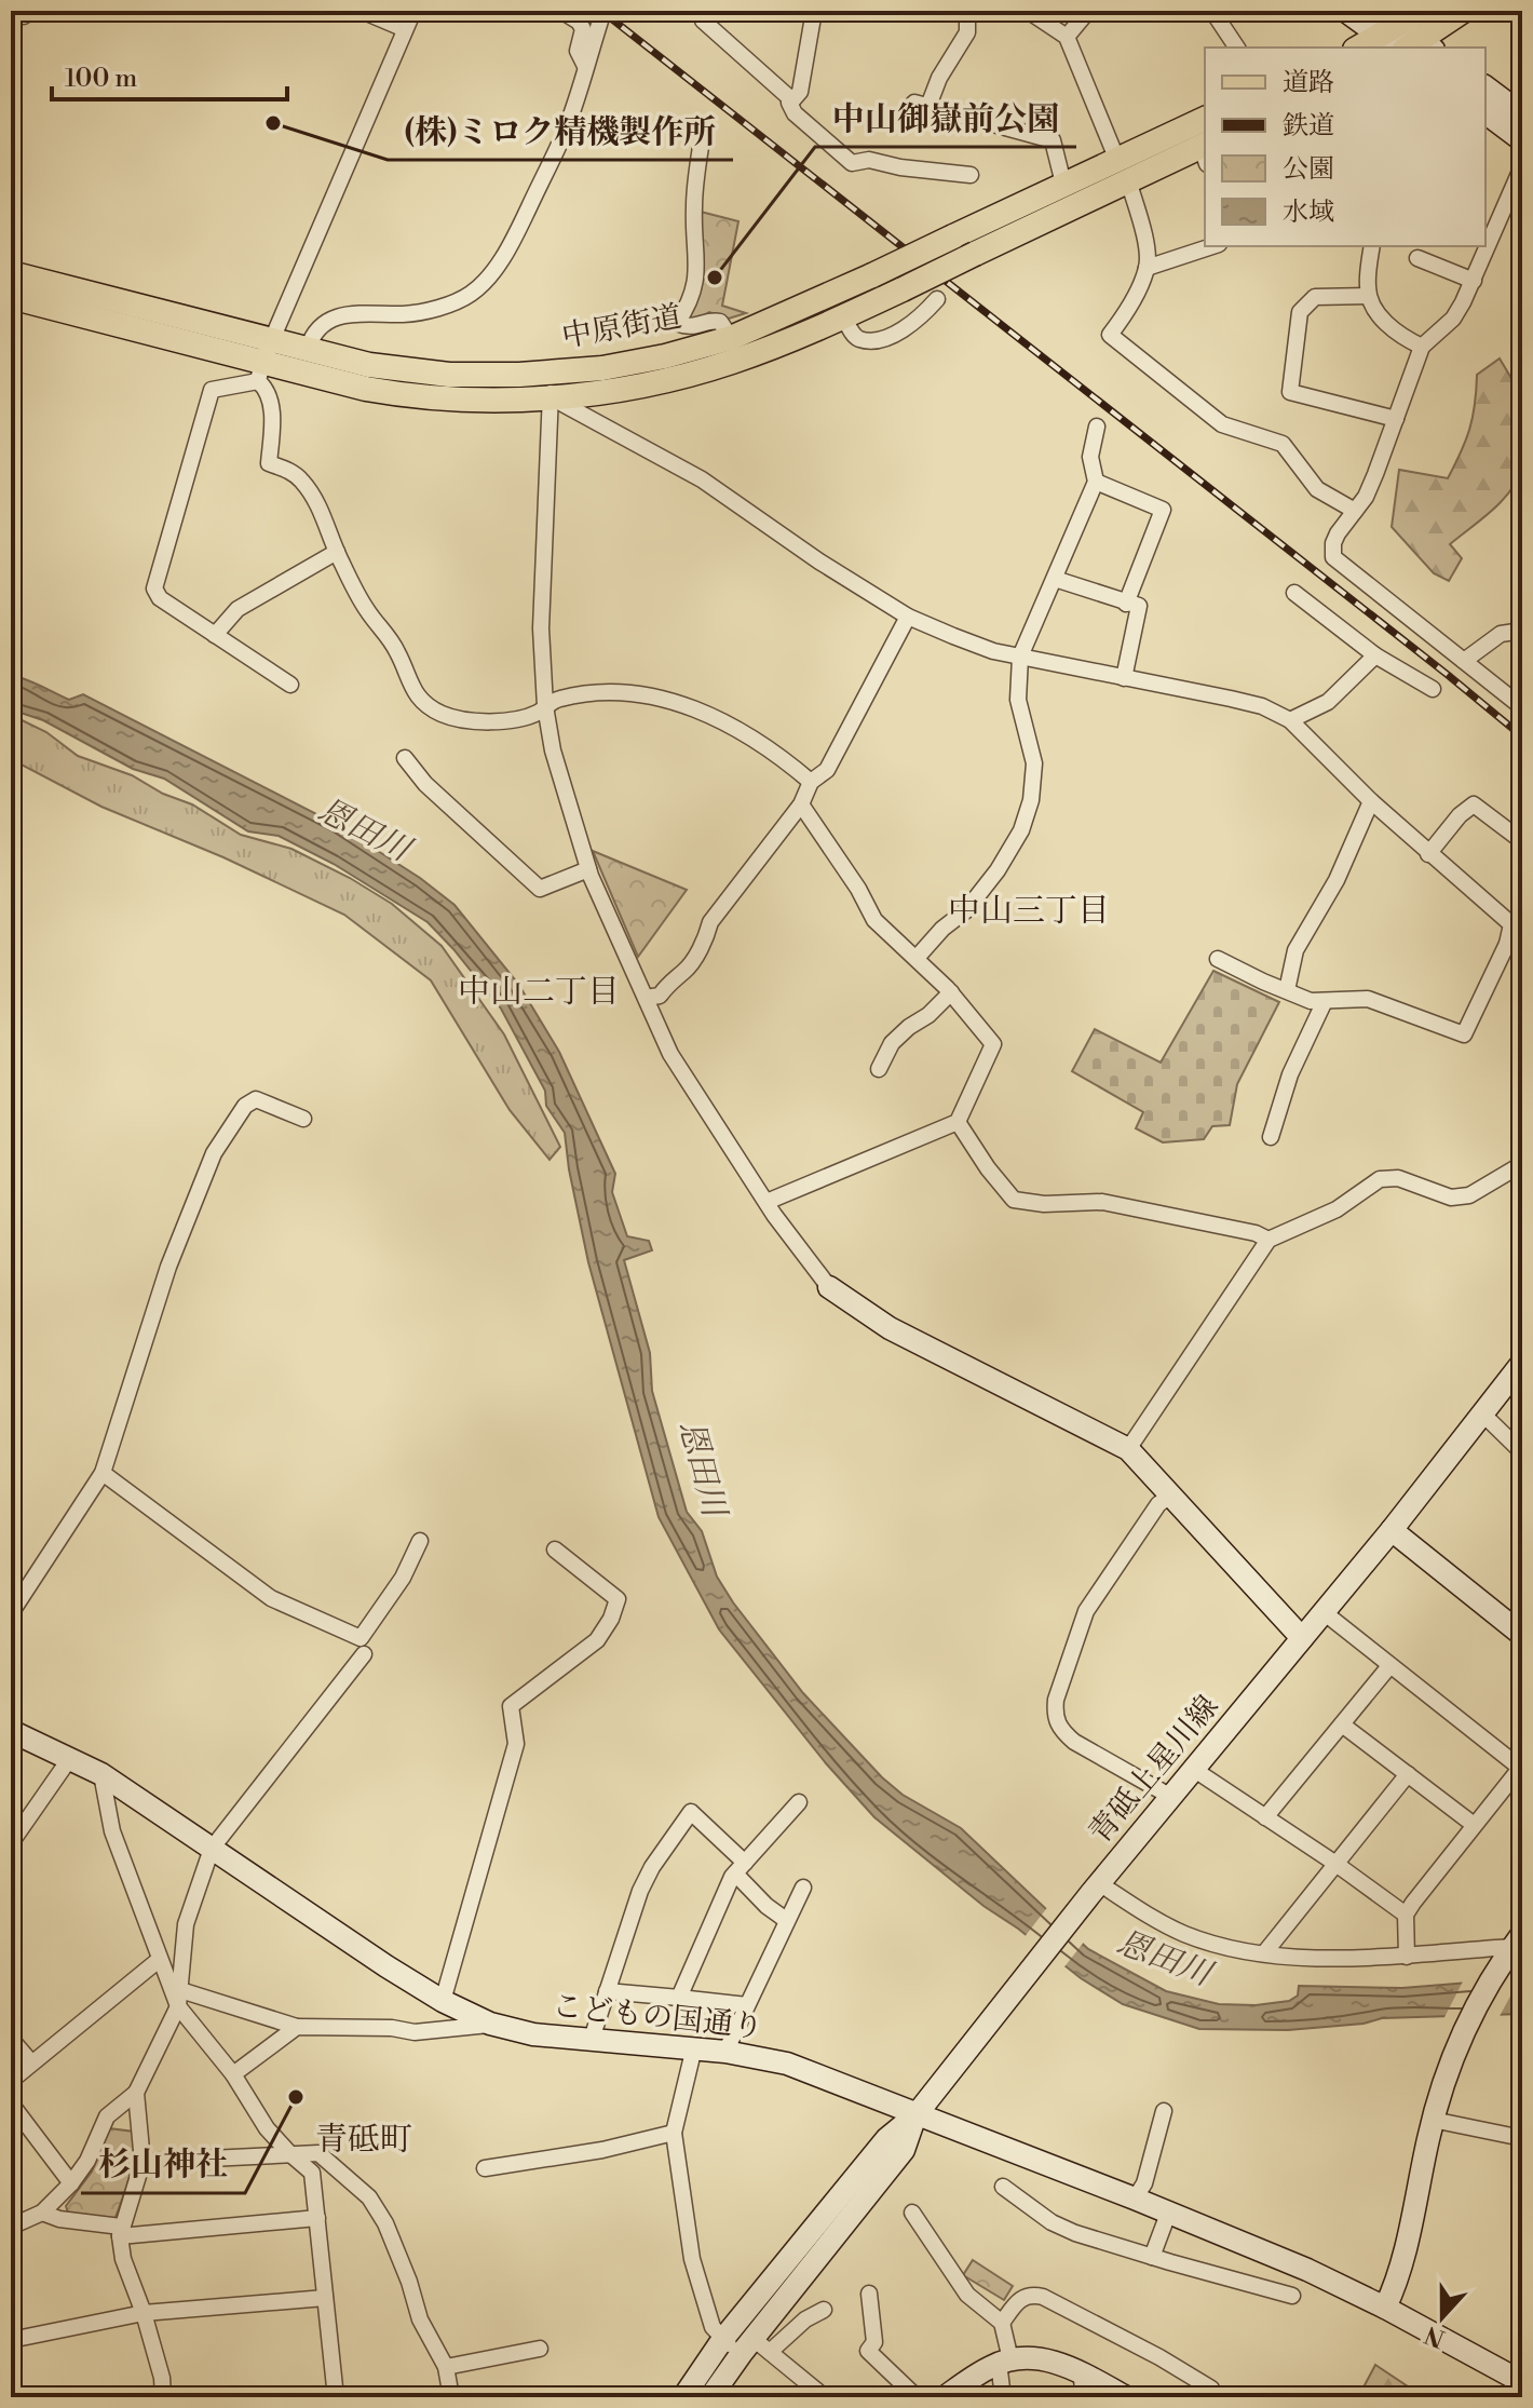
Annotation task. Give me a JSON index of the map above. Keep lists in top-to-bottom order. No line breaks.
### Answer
{"streets":{"main road":["中原街道","青砥上星川線","こどもの国通り"]},"crossings":[["青砥上星川線","こどもの国通り"]],"districts":["中山三丁目","中山二丁目","青砥町"],"water":["恩田川"],"places":["(株)ミロク精機製作所","中山御嶽前公園","杉山神社"],"legend":["道路","鉄道","公園","水域"],"scale_bar":"100 m","north":"bottom"}
